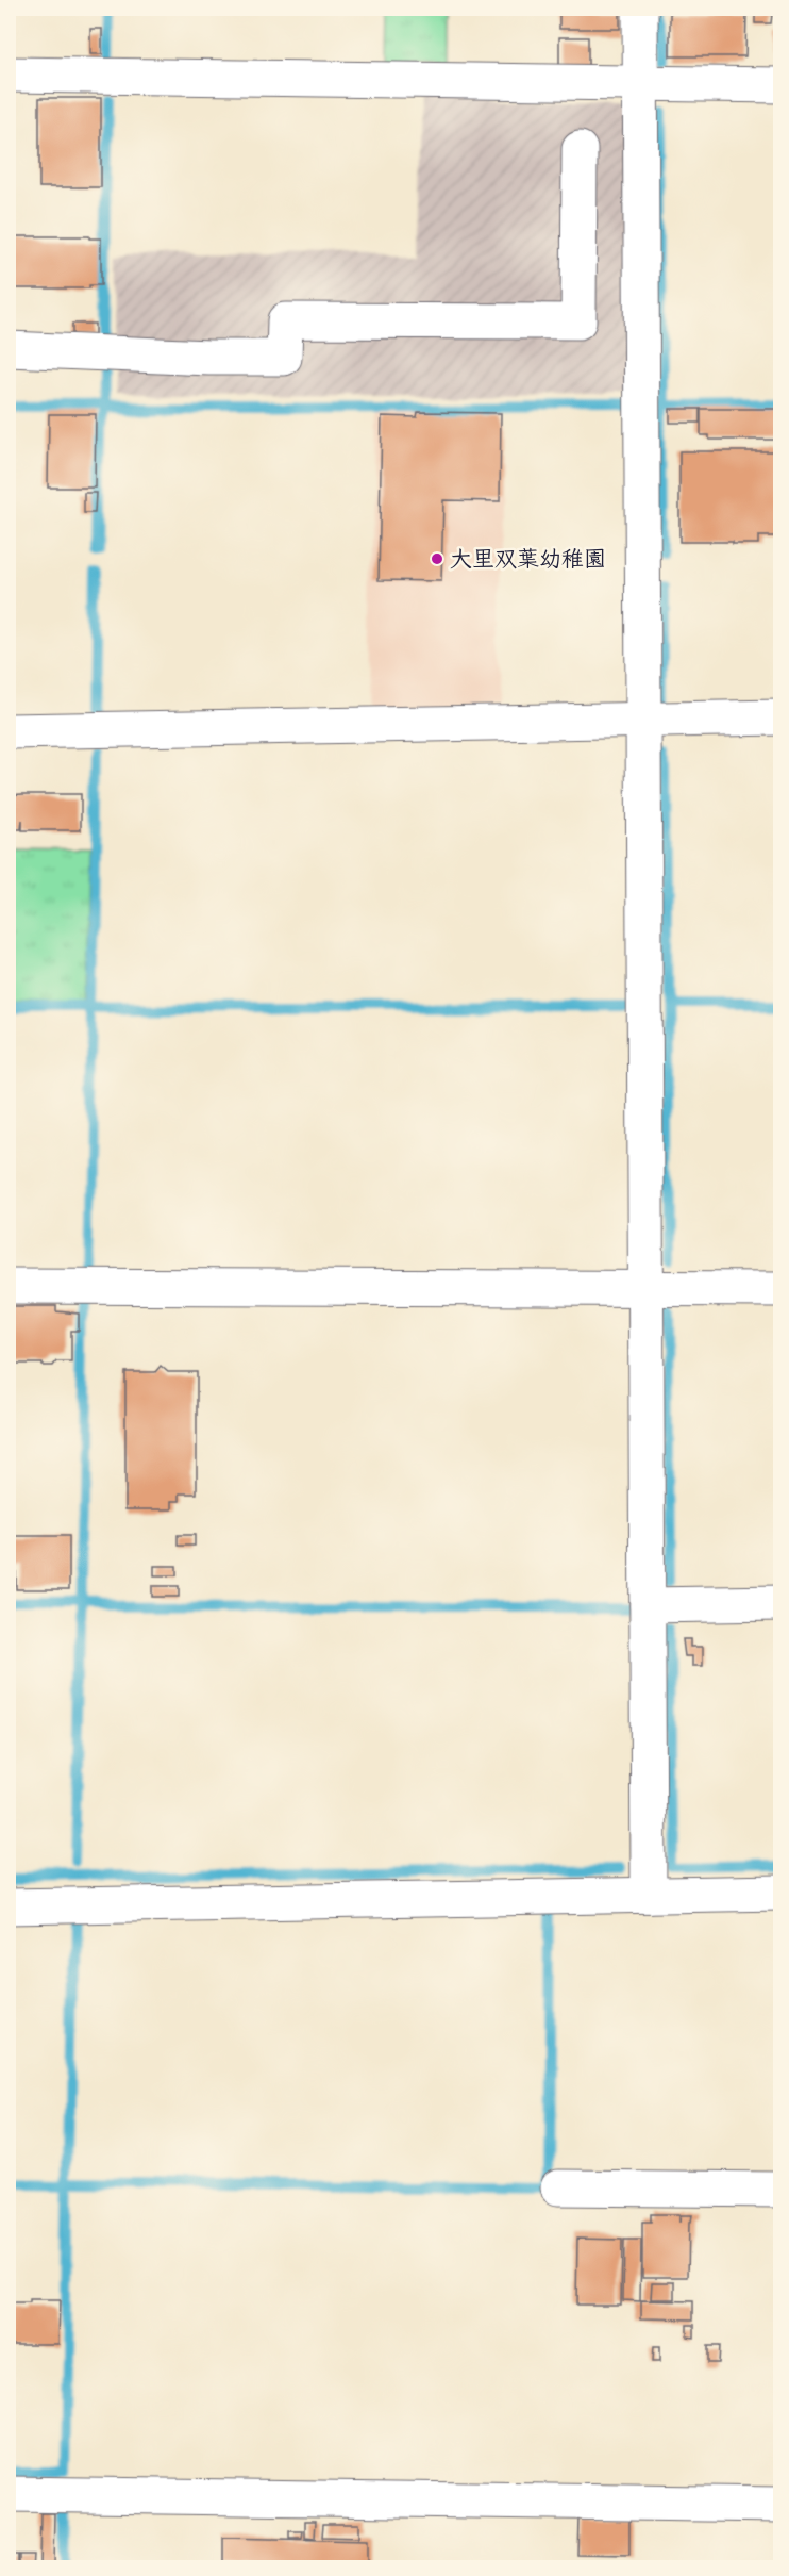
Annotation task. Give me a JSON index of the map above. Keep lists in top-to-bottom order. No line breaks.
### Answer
{"places":["大里双葉幼稚園"]}
